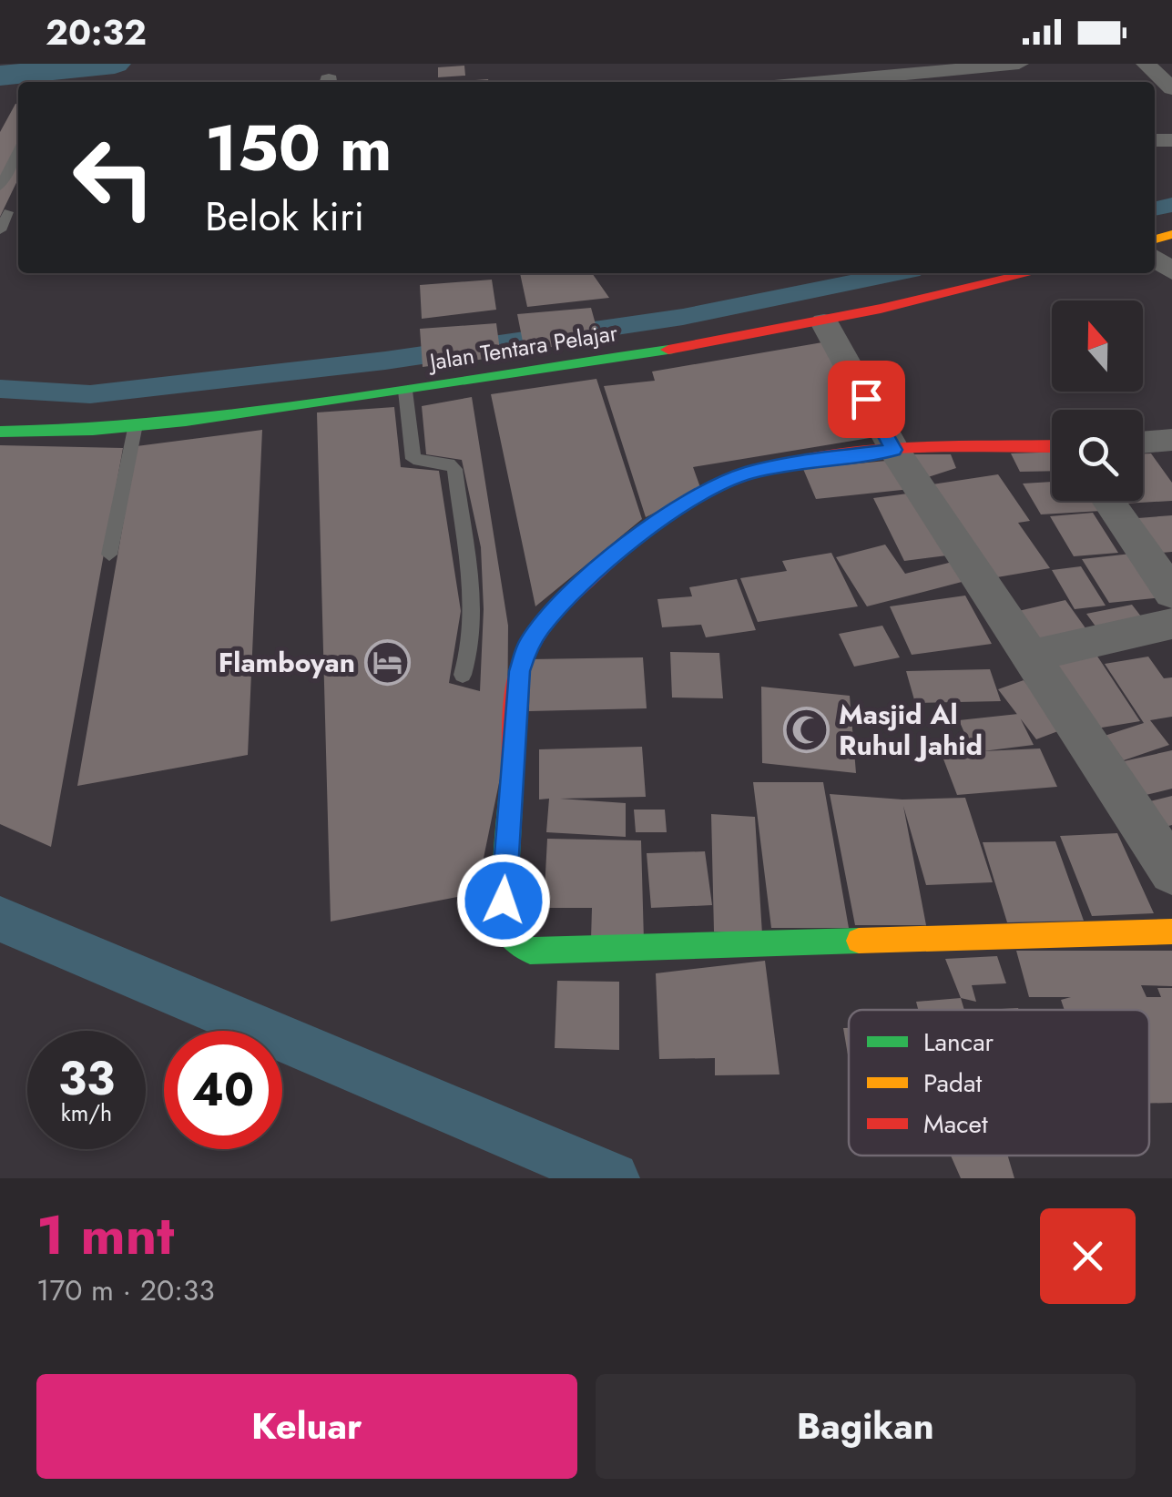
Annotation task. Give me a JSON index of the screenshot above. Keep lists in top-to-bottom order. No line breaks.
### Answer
{"streets":{"street":["Jalan Tentara Pelajar"]},"places":{"hotel":["Flamboyan"],"mosque":["Masjid Al Ruhul Jahid"]},"legend":["Lancar","Padat","Macet"],"north":"top","page":{"status":"20:32","turn":["150 m","Belok kiri"],"speed":"33 km/h","limit":"40","heading":["1 mnt","170 m · 20:33"],"buttons":["Keluar","Bagikan"]}}
